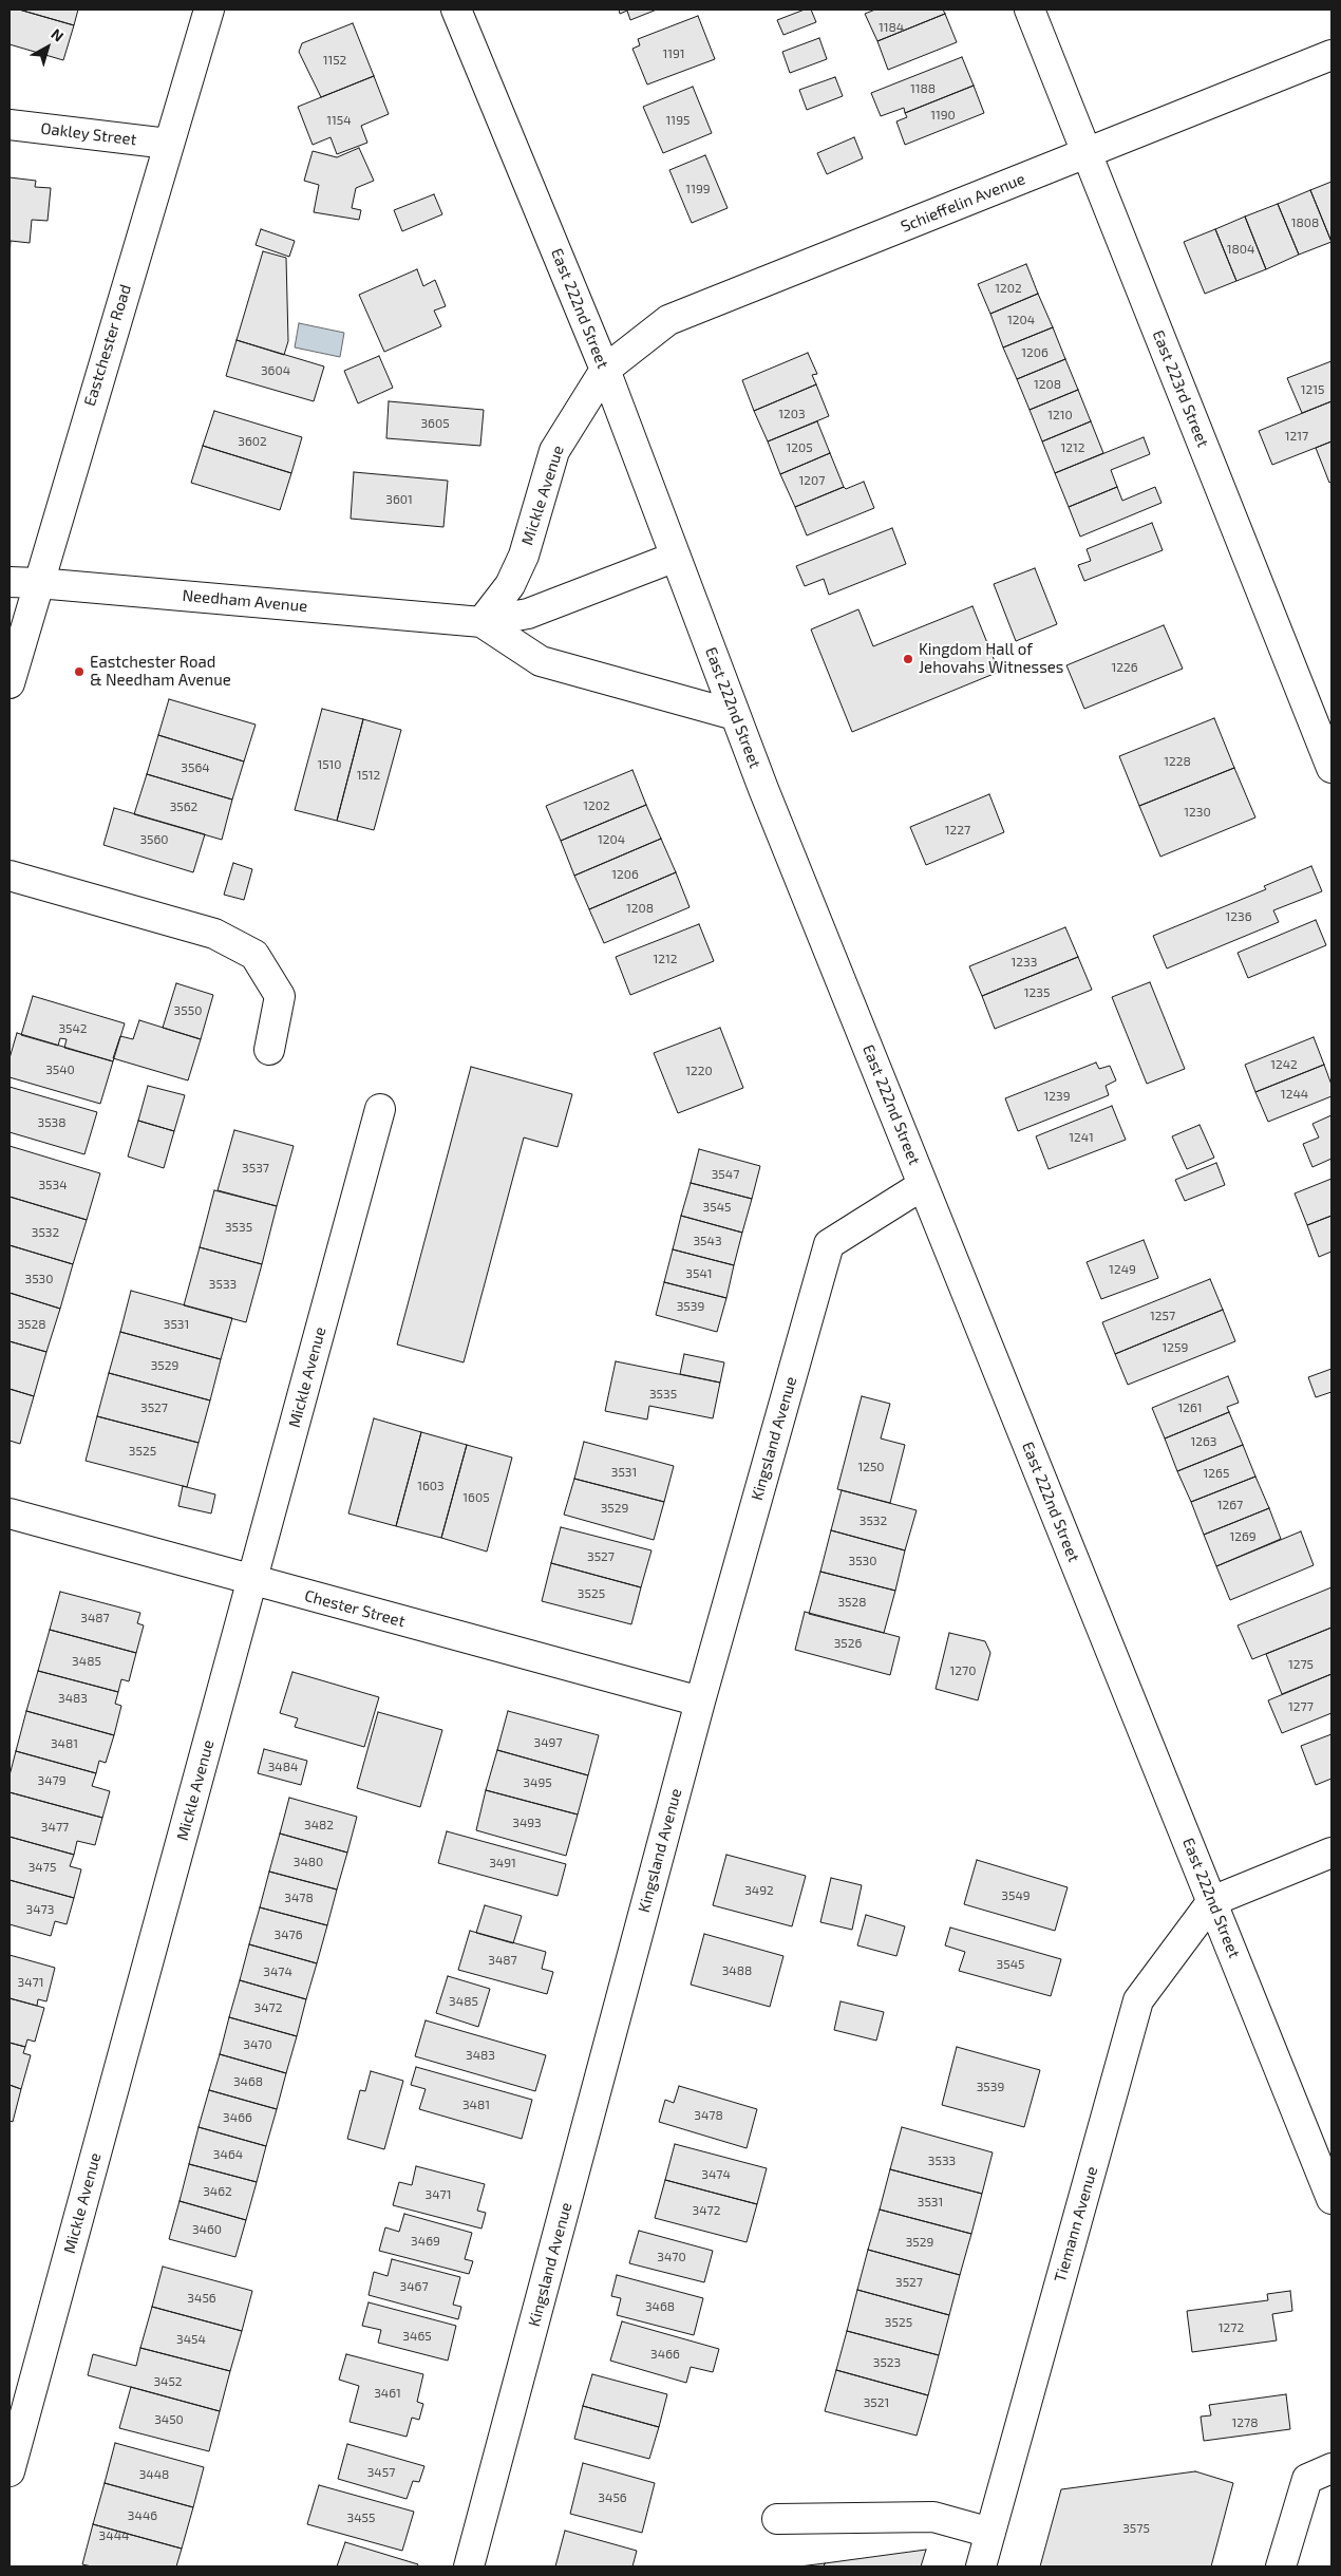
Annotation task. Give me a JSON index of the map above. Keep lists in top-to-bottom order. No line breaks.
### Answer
{"streets":{"street":["Oakley Street","Schieffelin Avenue","East 222nd Street","Eastchester Road","East 223rd Street","Mickle Avenue","Needham Avenue","Kingsland Avenue","Chester Street","Tiemann Avenue"]},"crossings":[["Oakley Street","Eastchester Road"],["Schieffelin Avenue","East 222nd Street"],["Schieffelin Avenue","East 223rd Street"],["Schieffelin Avenue","Mickle Avenue"],["East 222nd Street","Mickle Avenue"],["East 222nd Street","Needham Avenue"],["East 222nd Street","Kingsland Avenue"],["East 222nd Street","Tiemann Avenue"],["Eastchester Road","Needham Avenue"],["Mickle Avenue","Needham Avenue"],["Mickle Avenue","Chester Street"],["Kingsland Avenue","Chester Street"]],"places":["Kingdom Hall of Jehovahs Witnesses","Eastchester Road & Needham Avenue"],"house_numbers":["1184","1191","1152","1188","1190","1154","1195","1199","1808","1804","1202","1204","1206","3604","1208","1215","1203","1210","3605","1217","3602","1205","1212","1207","3601","1226","1228","1510","3564","1512","1202","3562","1230","1227","3560","1204","1206","1208","1236","1212","1233","1235","3550","3542","1242","3540","1220","1244","1239","3538","1241","3537","3547","3534","3545","3535","3532","3543","1249","3541","3530","3533","3539","1257","3528","3531","1259","3529","3535","3527","1261","1263","3525","1250","3531","1265","1603","1605","1267","3529","3532","1269","3527","3530","3525","3528","3487","3526","3485","1275","1270","3483","1277","3497","3481","3484","3479","3495","3493","3482","3477","3480","3491","3475","3492","3549","3478","3473","3476","3487","3545","3488","3474","3471","3485","3472","3470","3483","3468","3539","3481","3478","3466","3464","3533","3474","3462","3471","3531","3472","3460","3469","3529","3470","3527","3467","3456","3468","3525","1272","3465","3454","3466","3523","3452","3461","3521","3450","1278","3457","3448","3456","3446","3455","3575","3444"],"north":"top right"}
